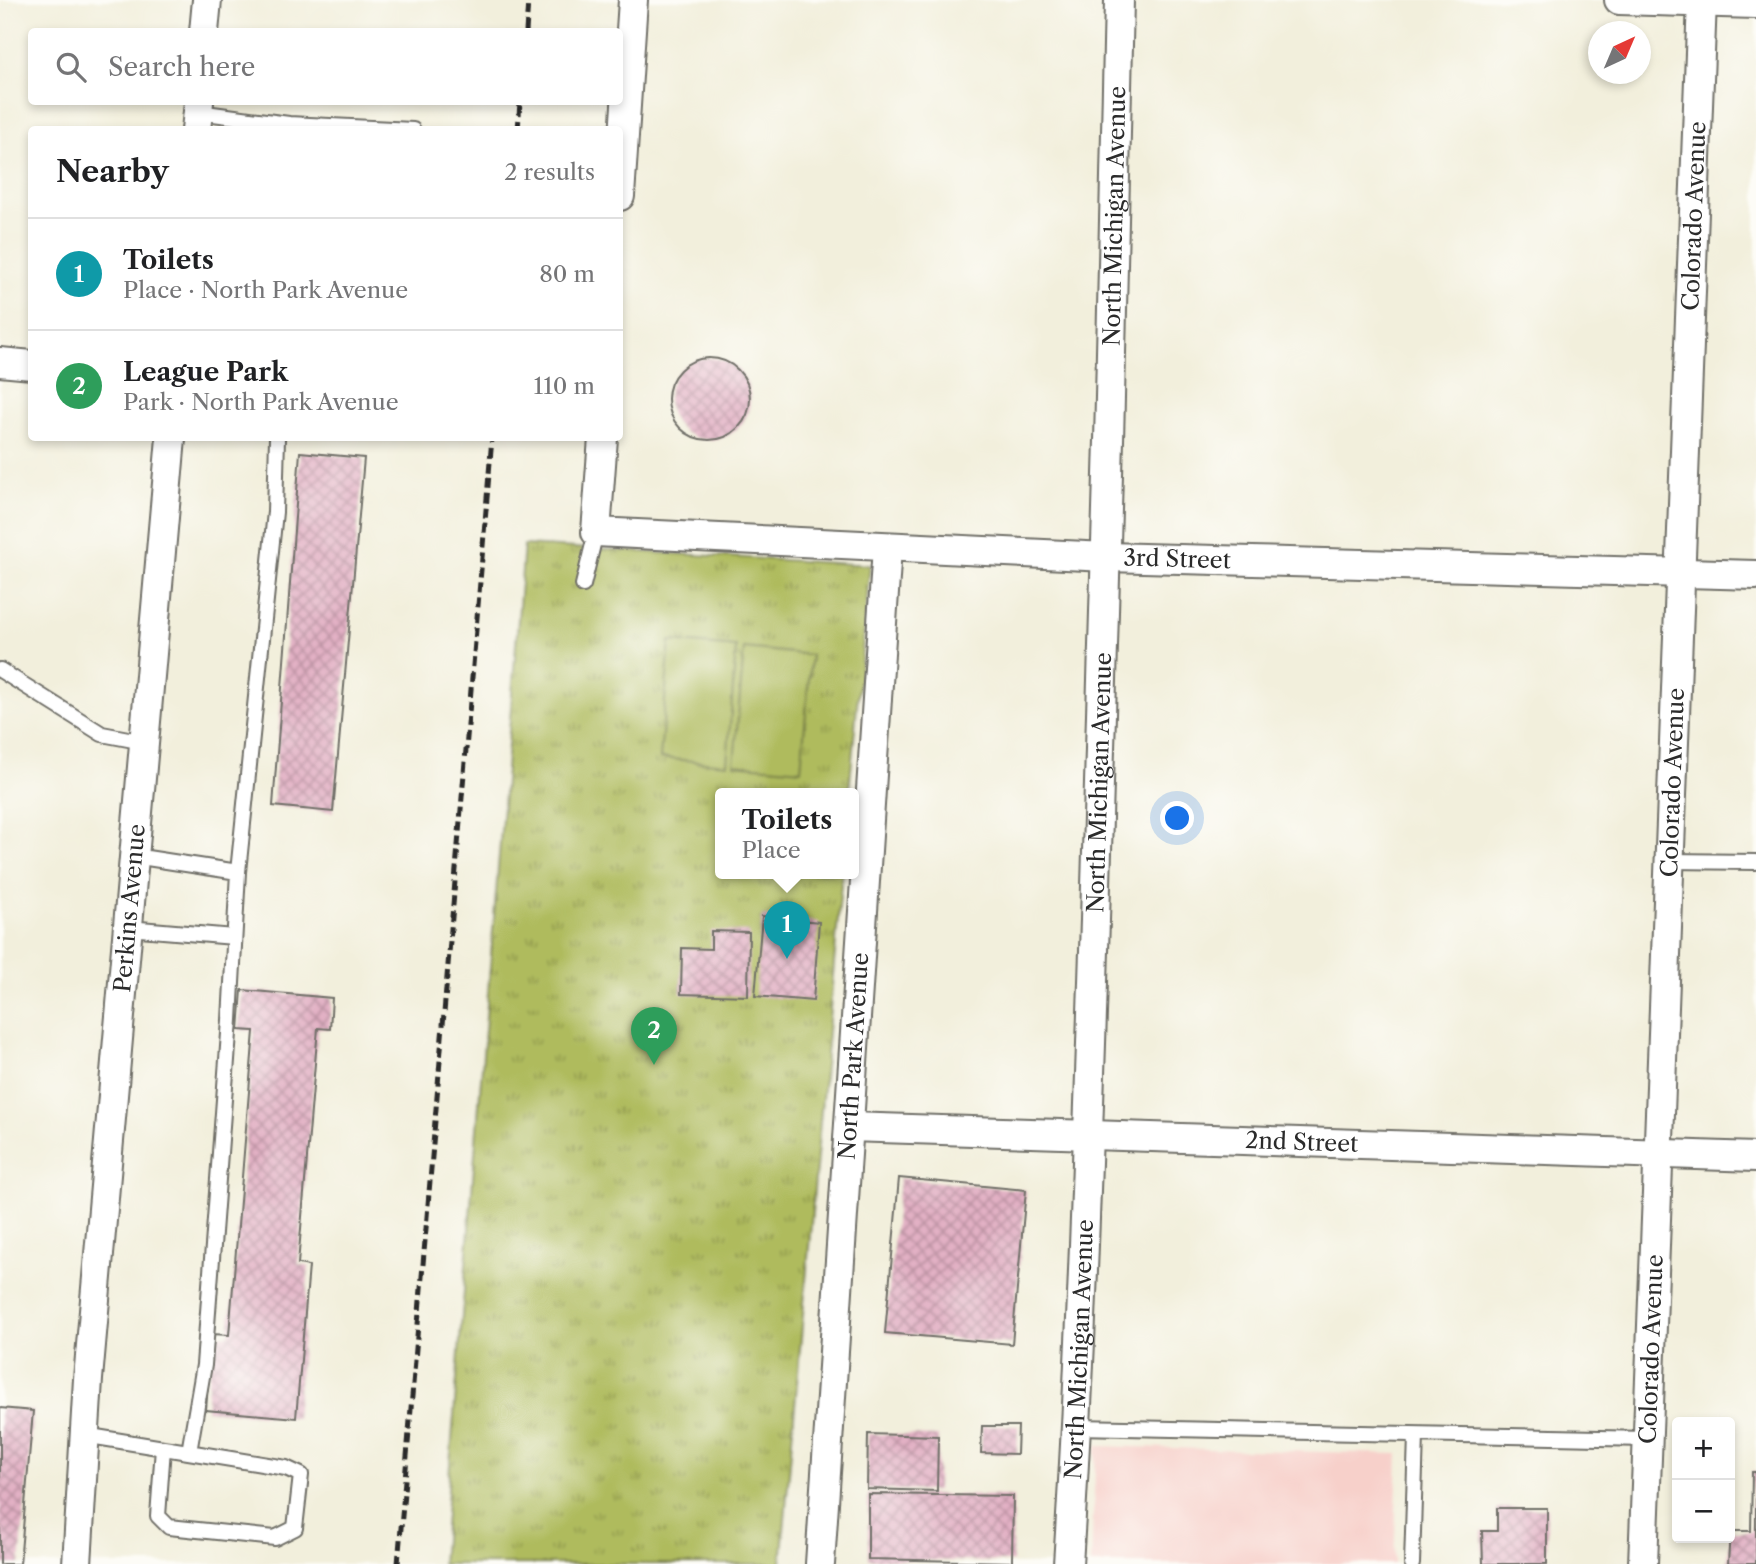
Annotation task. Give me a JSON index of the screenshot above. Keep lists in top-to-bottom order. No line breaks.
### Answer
{"streets":{"street":["North Michigan Avenue","Colorado Avenue","3rd Street","Perkins Avenue","North Park Avenue","2nd Street"]},"crossings":[["North Michigan Avenue","3rd Street"],["North Michigan Avenue","2nd Street"],["Colorado Avenue","3rd Street"],["Colorado Avenue","2nd Street"],["3rd Street","North Park Avenue"],["North Park Avenue","2nd Street"]],"north":"top right","page":{"search":"Search here","heading":["Nearby","2 results"],"list":[{"mark":"1","name":"Toilets","note":"Place · North Park Avenue","value":"80 m"},{"mark":"2","name":"League Park","note":"Park · North Park Avenue","value":"110 m"}],"popup":["Toilets","Place"],"pins":["1","2"],"map_buttons":["+","−"]}}
